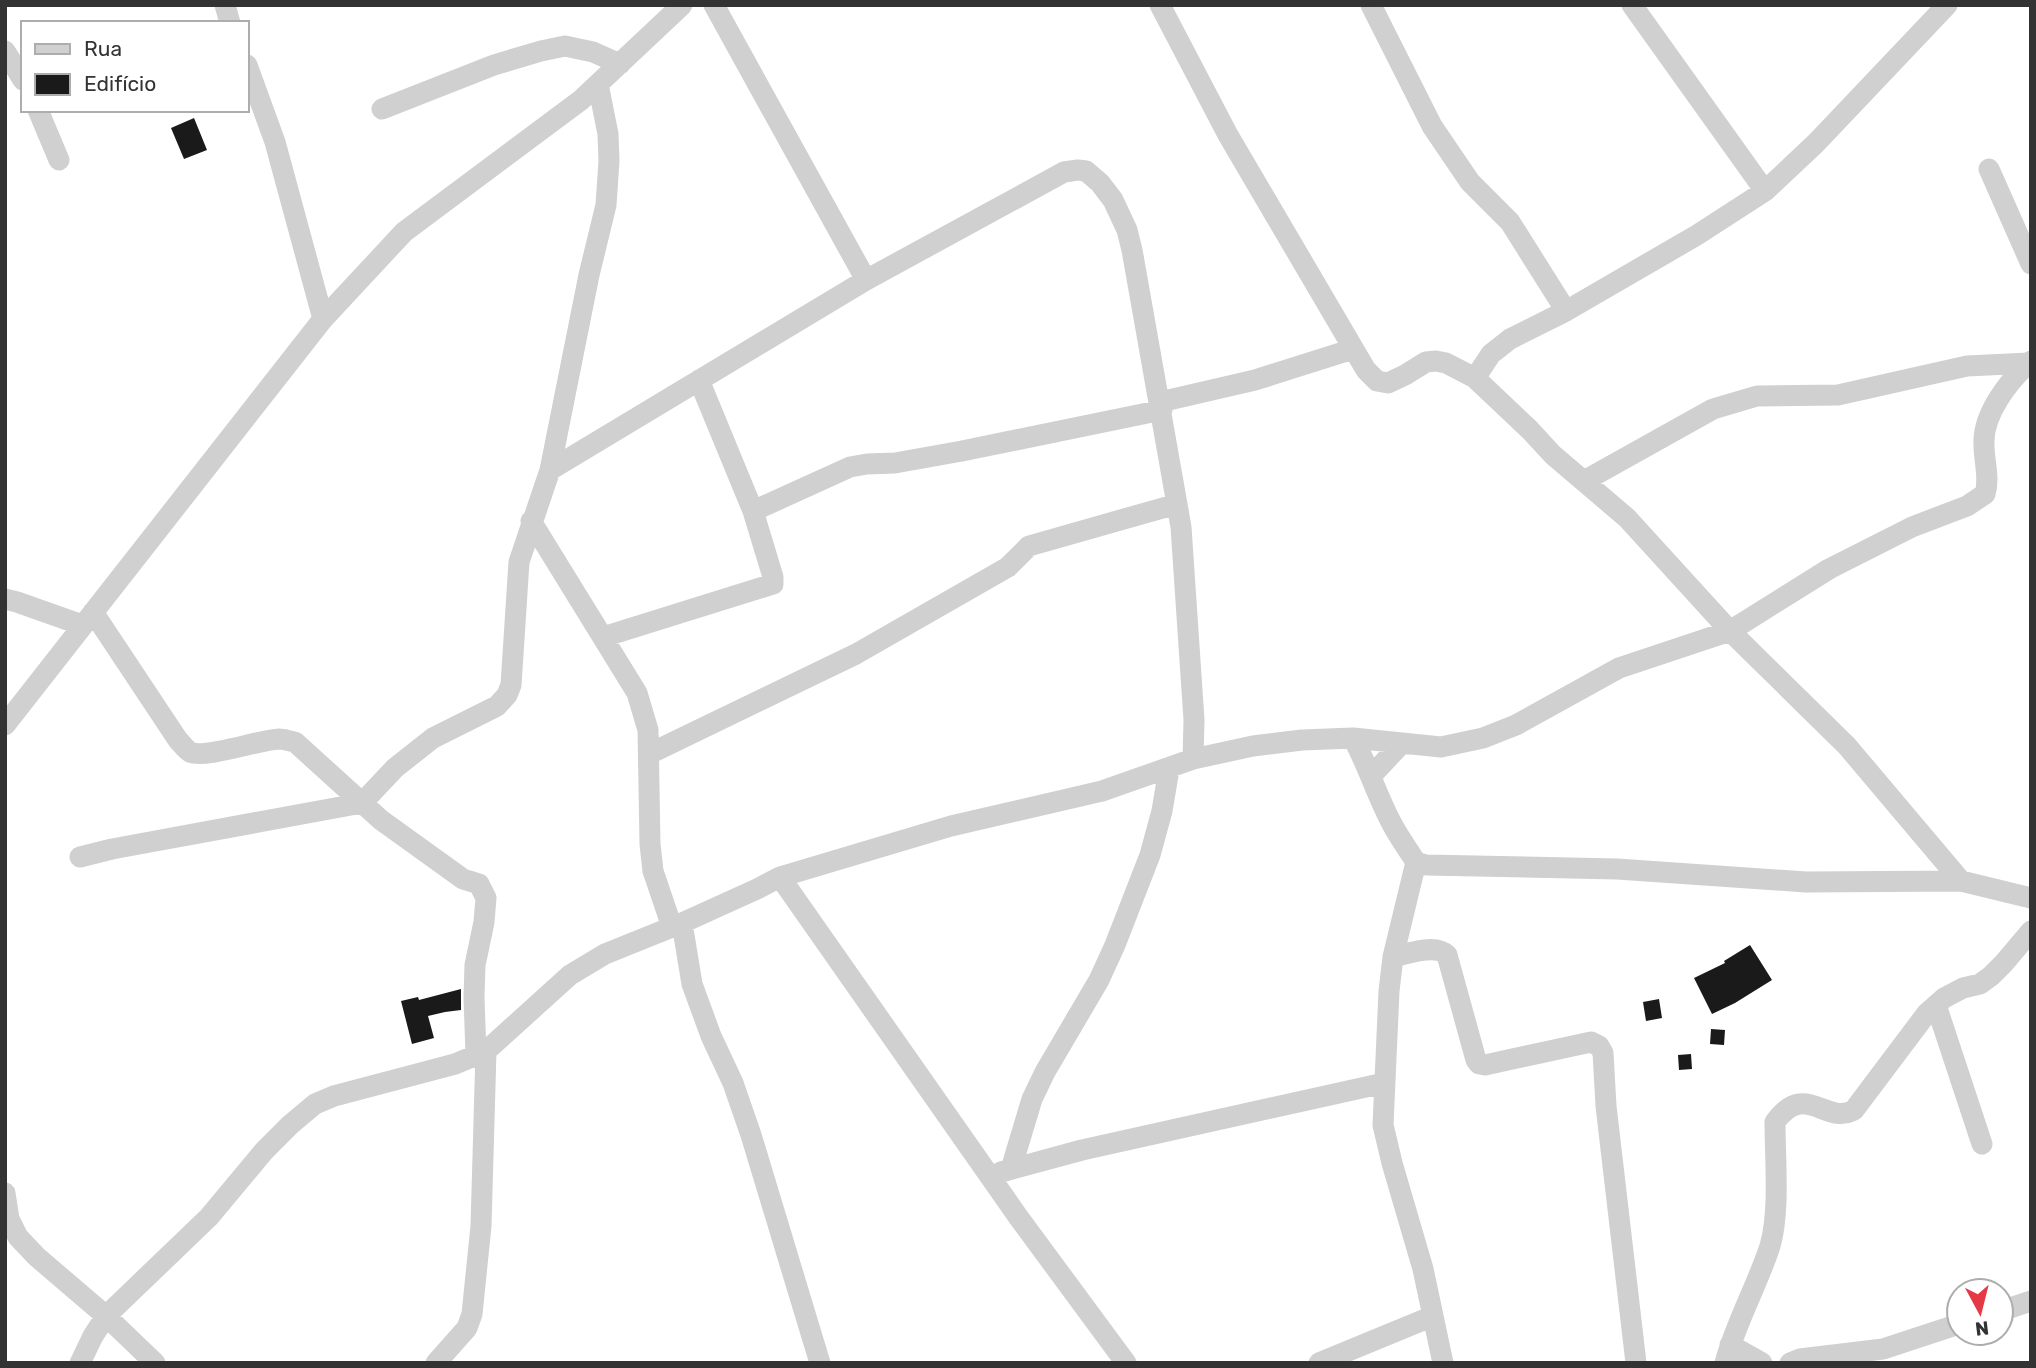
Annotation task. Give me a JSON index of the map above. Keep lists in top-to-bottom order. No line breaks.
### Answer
{"legend":["Rua","Edifício"],"north":"bottom"}
